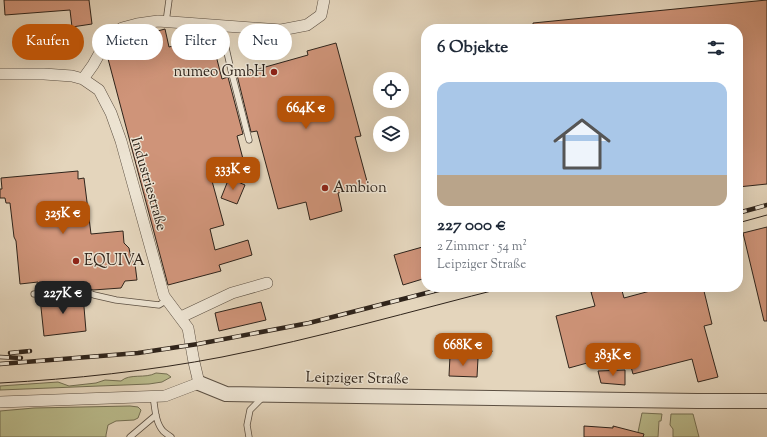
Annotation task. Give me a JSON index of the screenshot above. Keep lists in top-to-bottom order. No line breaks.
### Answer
{"streets":{"street":["Industriestraße","Leipziger Straße"]},"crossings":[["Industriestraße","Leipziger Straße"]],"places":["numeo GmbH","Ambion","EQUIVA"],"page":{"chip":["Kaufen","Mieten","Filter","Neu"],"heading":"6 Objekte","list":[{"name":"227 000 €","note":"2 Zimmer · 54 m² · Leipziger Straße"}],"price":["664K €","333K €","325K €","227K €","668K €","383K €"]}}
